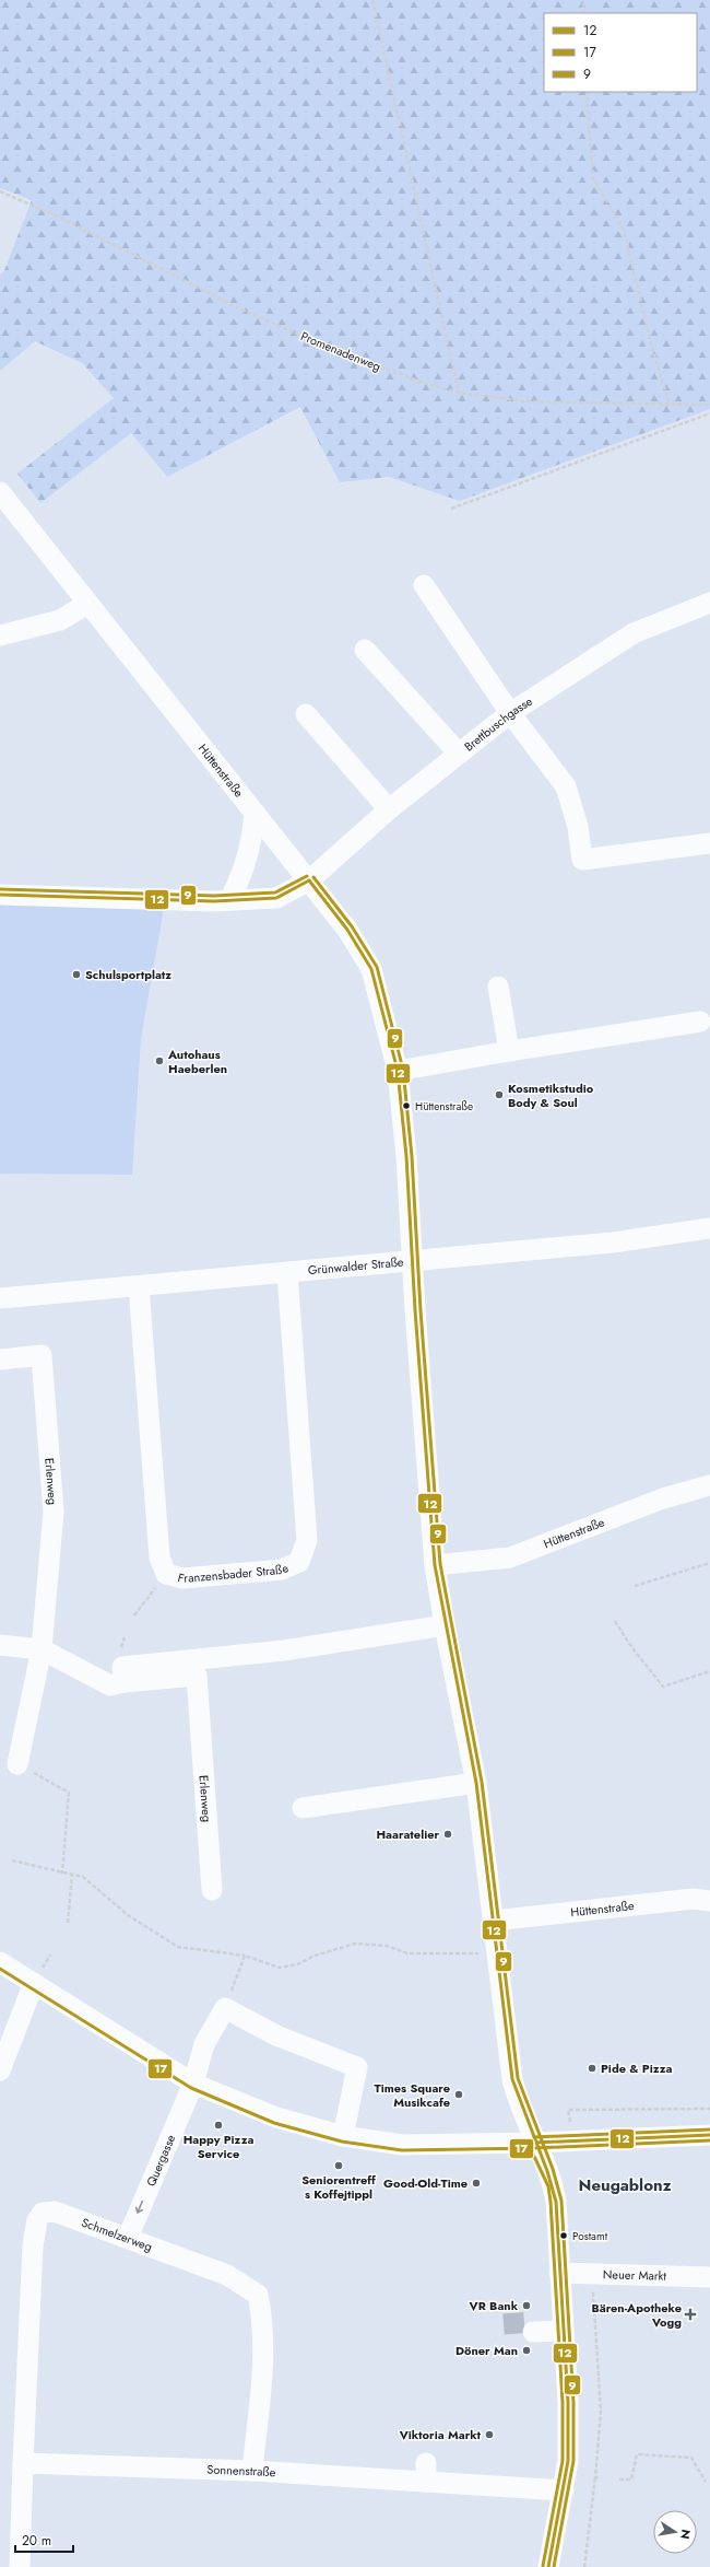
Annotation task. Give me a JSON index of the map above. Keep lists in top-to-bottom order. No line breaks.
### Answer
{"streets":{"street":["Brettbuschgasse","Hüttenstraße","Grünwalder Straße","Erlenweg","Franzensbader Straße","Quergasse","Schmelzerweg","Neuer Markt","Sonnenstraße"],"path":["Promenadenweg"]},"crossings":[["Brettbuschgasse","Hüttenstraße"],["Hüttenstraße","Grünwalder Straße"],["Hüttenstraße","Neuer Markt"],["Hüttenstraße","Sonnenstraße"],["Grünwalder Straße","Franzensbader Straße"],["Quergasse","Schmelzerweg"],["Schmelzerweg","Sonnenstraße"]],"districts":["Neugablonz"],"places":{"other":["Schulsportplatz","Autohaus Haeberlen","Kosmetikstudio Body & Soul","Hüttenstraße","Haaratelier","Pide & Pizza","Times Square Musikcafe","Happy Pizza Service","Seniorentreff s Koffejtippl","Good-Old-Time","Postamt","VR Bank","Döner Man","Viktoria Markt"],"health":["Bären-Apotheke Vogg"]},"lines":["transit line 9","transit line 12","transit line 17"],"legend":["12","17","9"],"scale_bar":"20 m","north":"right"}
